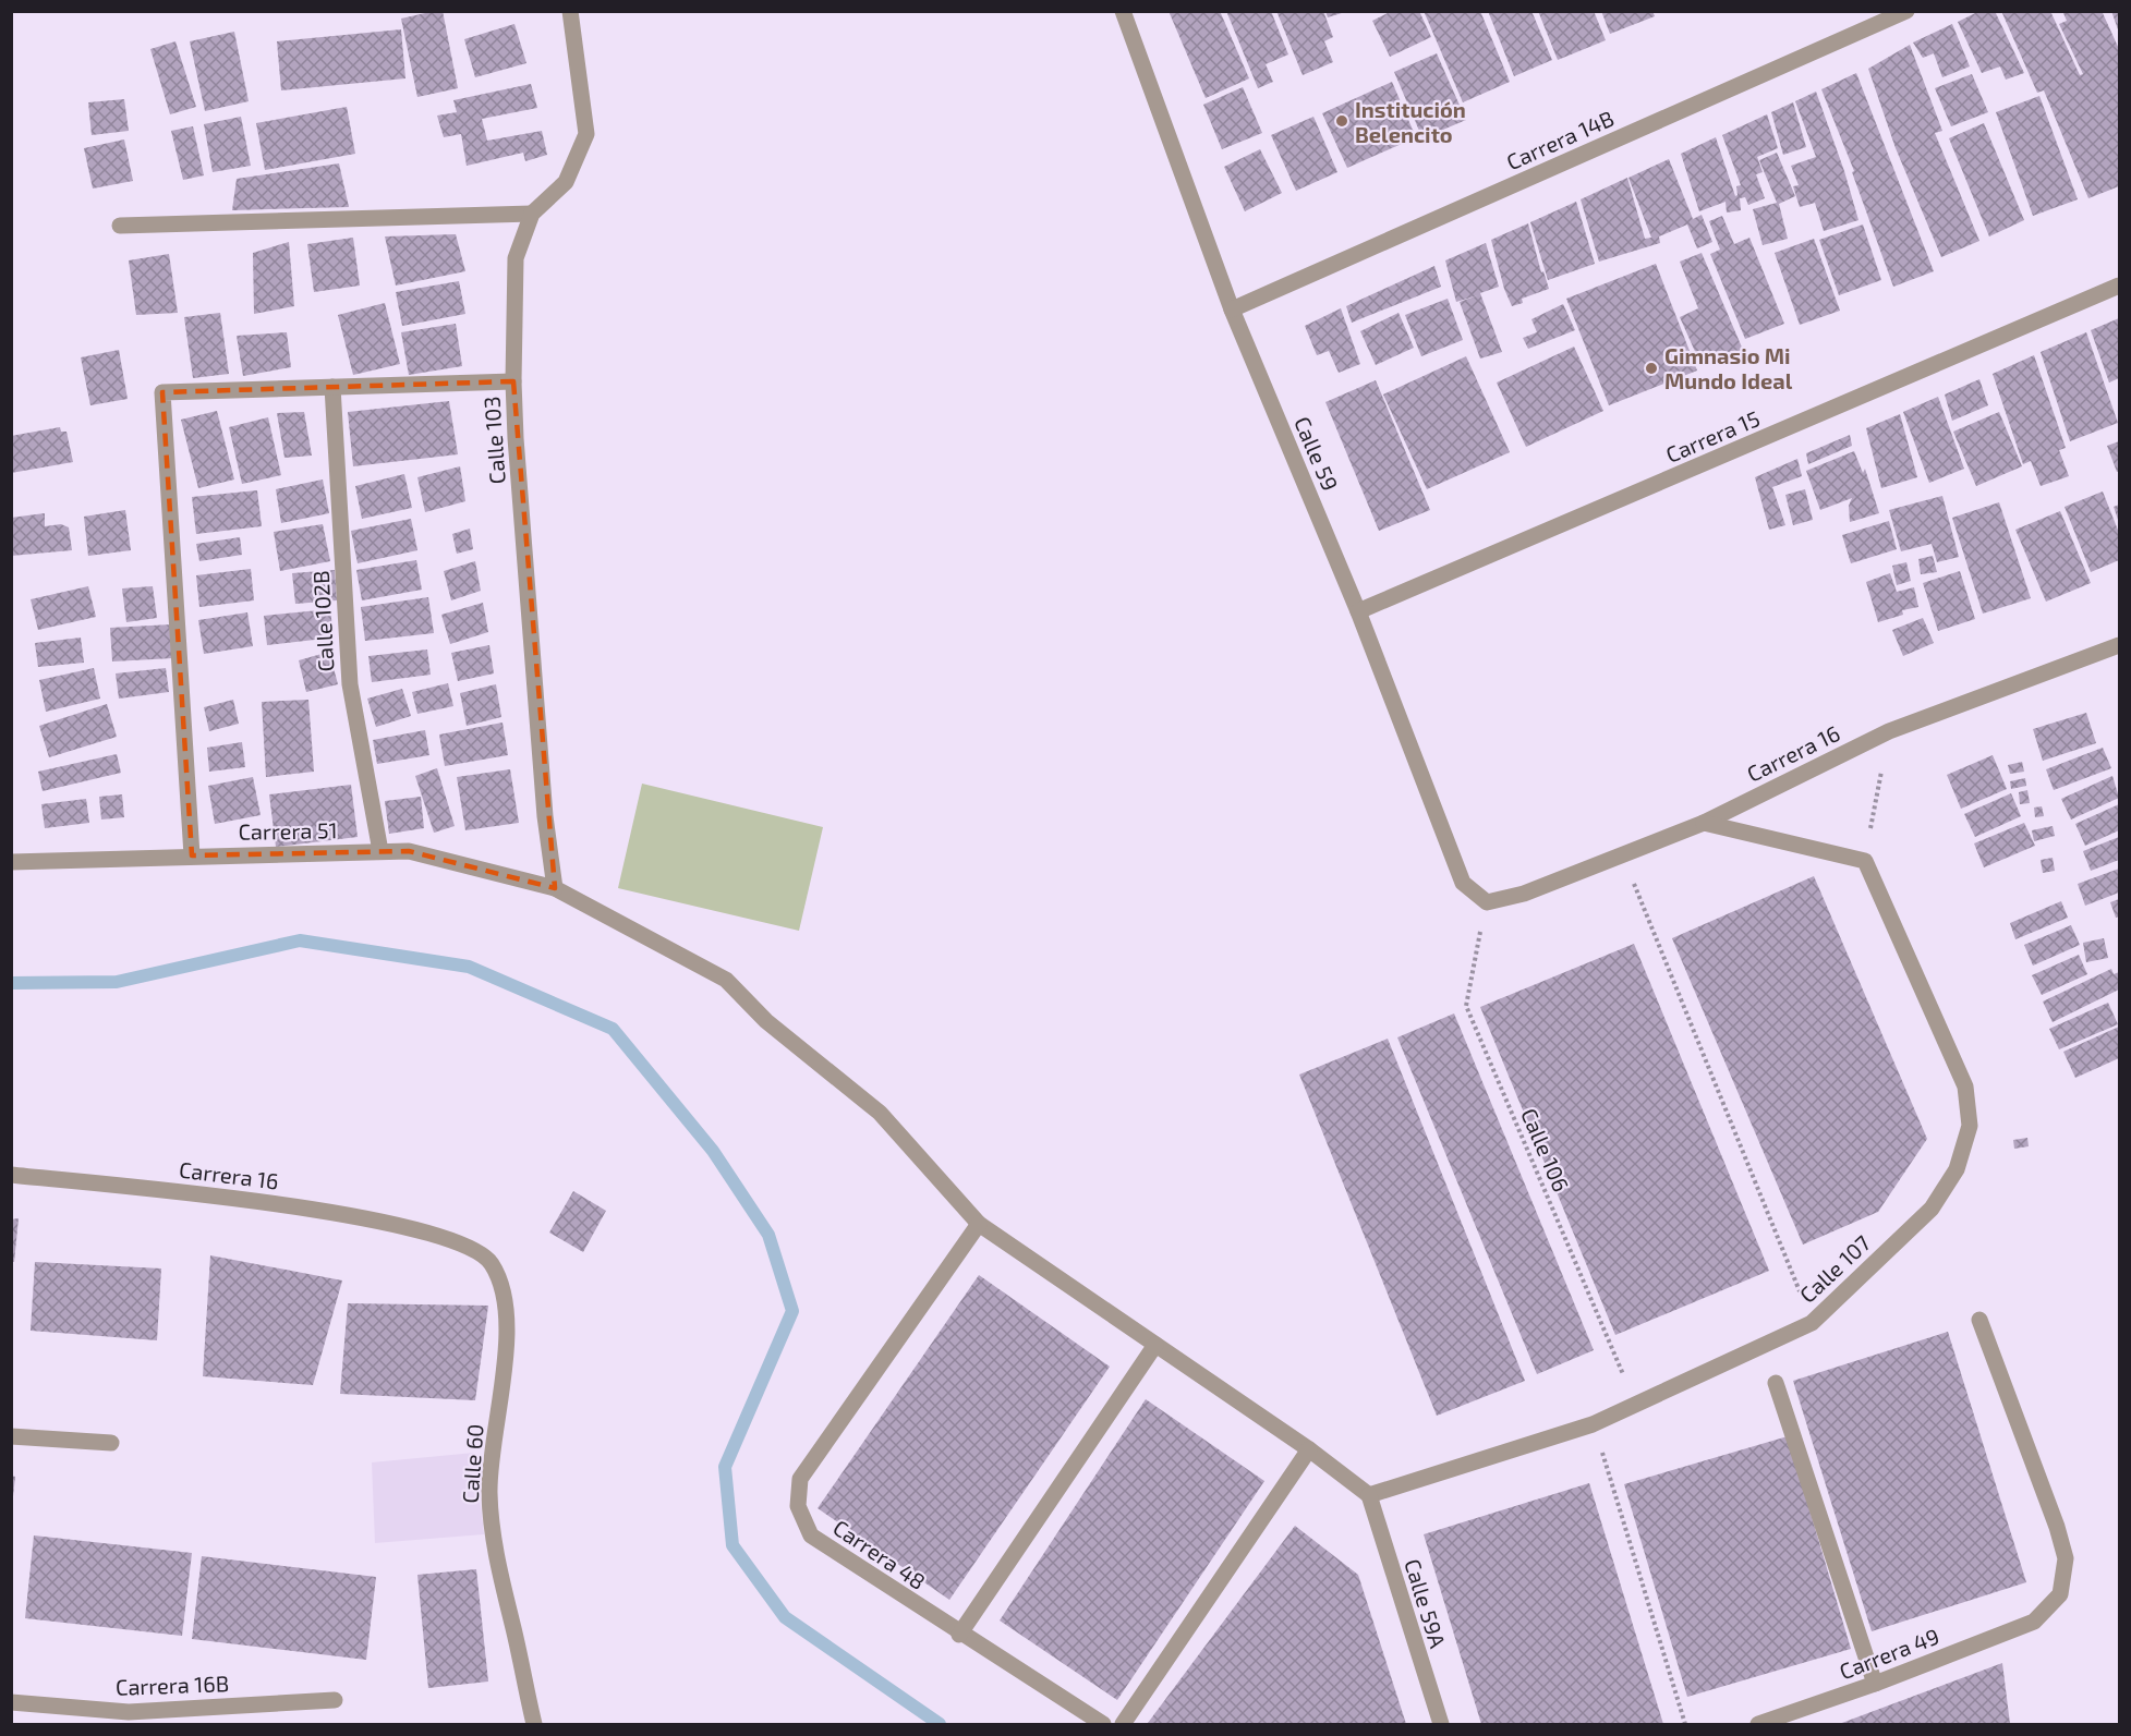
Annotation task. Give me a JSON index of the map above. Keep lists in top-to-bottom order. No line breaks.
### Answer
{"streets":{"street":["Carrera 14B","Carrera 15","Calle 103","Calle 59","Calle 102B","Carrera 16","Carrera 51","Calle 107","Calle 60","Carrera 48","Calle 59A","Carrera 49","Carrera 16B"],"path":["Calle 106"]},"crossings":[["Carrera 14B","Calle 59"],["Carrera 15","Calle 59"],["Calle 103","Carrera 51"],["Calle 59","Carrera 16"],["Calle 59","Calle 106"],["Calle 102B","Carrera 51"],["Carrera 16","Calle 106"],["Carrera 16","Calle 60"],["Carrera 51","Calle 107"],["Carrera 51","Carrera 48"],["Carrera 51","Calle 59A"],["Calle 106","Calle 107"],["Calle 107","Calle 59A"]],"places":["Institución Belencito","Gimnasio Mi Mundo Ideal"]}
